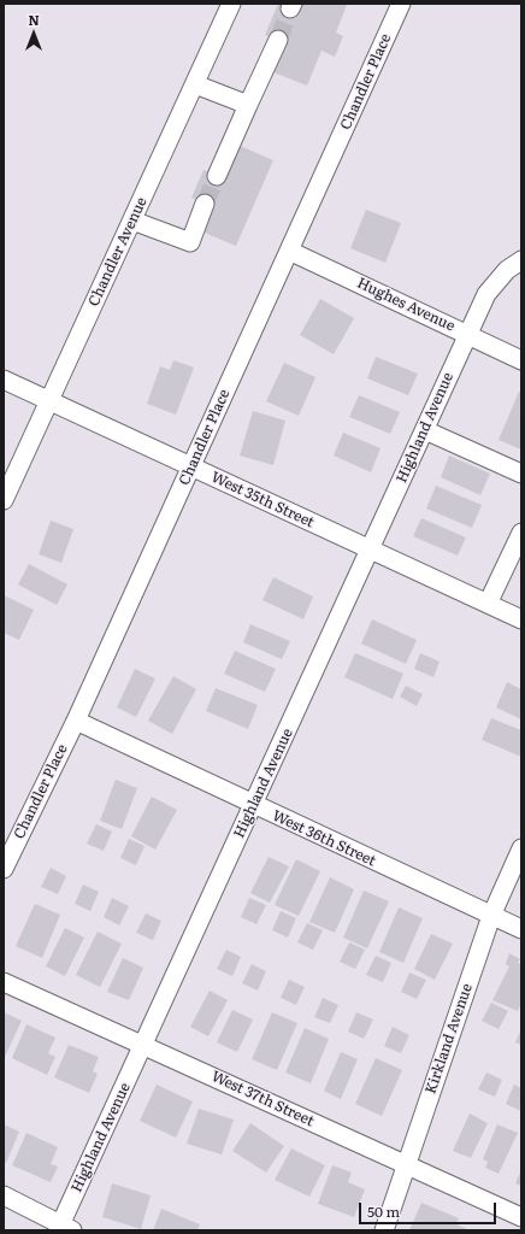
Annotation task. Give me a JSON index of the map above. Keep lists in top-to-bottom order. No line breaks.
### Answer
{"streets":{"street":["Chandler Place","Chandler Avenue","Hughes Avenue","Highland Avenue","West 35th Street","West 36th Street","Kirkland Avenue","West 37th Street"]},"crossings":[["Chandler Place","Hughes Avenue"],["Chandler Place","West 35th Street"],["Chandler Place","West 36th Street"],["Chandler Avenue","West 35th Street"],["Hughes Avenue","Highland Avenue"],["Highland Avenue","West 35th Street"],["Highland Avenue","West 36th Street"],["Highland Avenue","West 37th Street"],["West 36th Street","Kirkland Avenue"],["Kirkland Avenue","West 37th Street"]],"scale_bar":"50 m","north":"top"}
